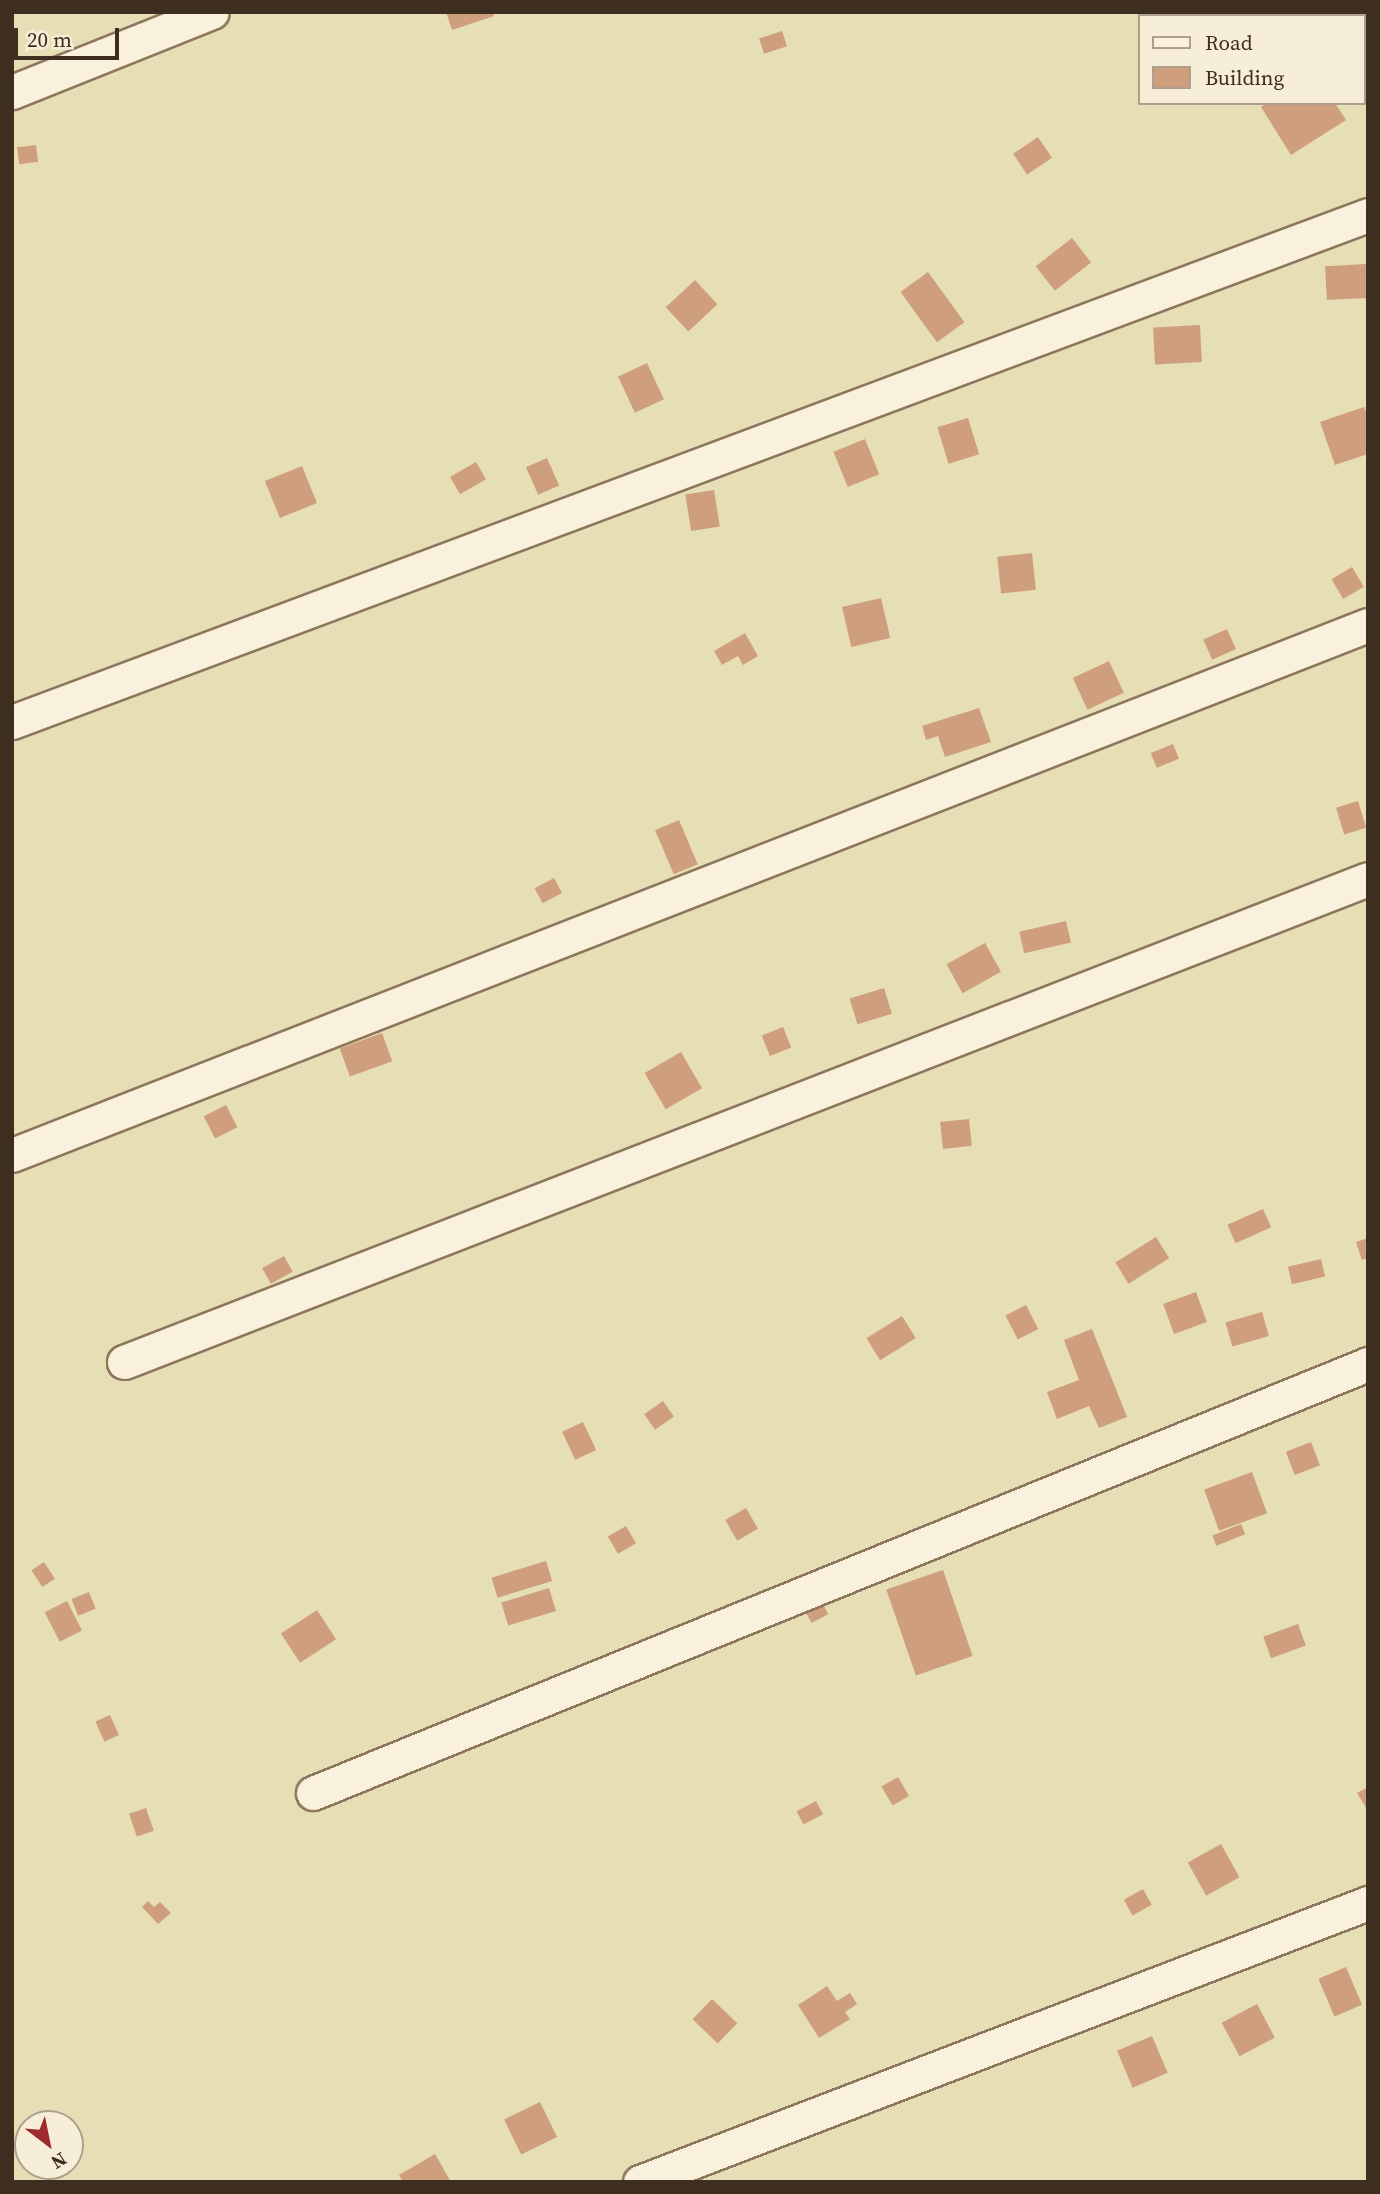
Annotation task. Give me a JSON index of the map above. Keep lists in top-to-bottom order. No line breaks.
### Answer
{"legend":["Road","Building"],"scale_bar":"20 m","north":"bottom right"}
